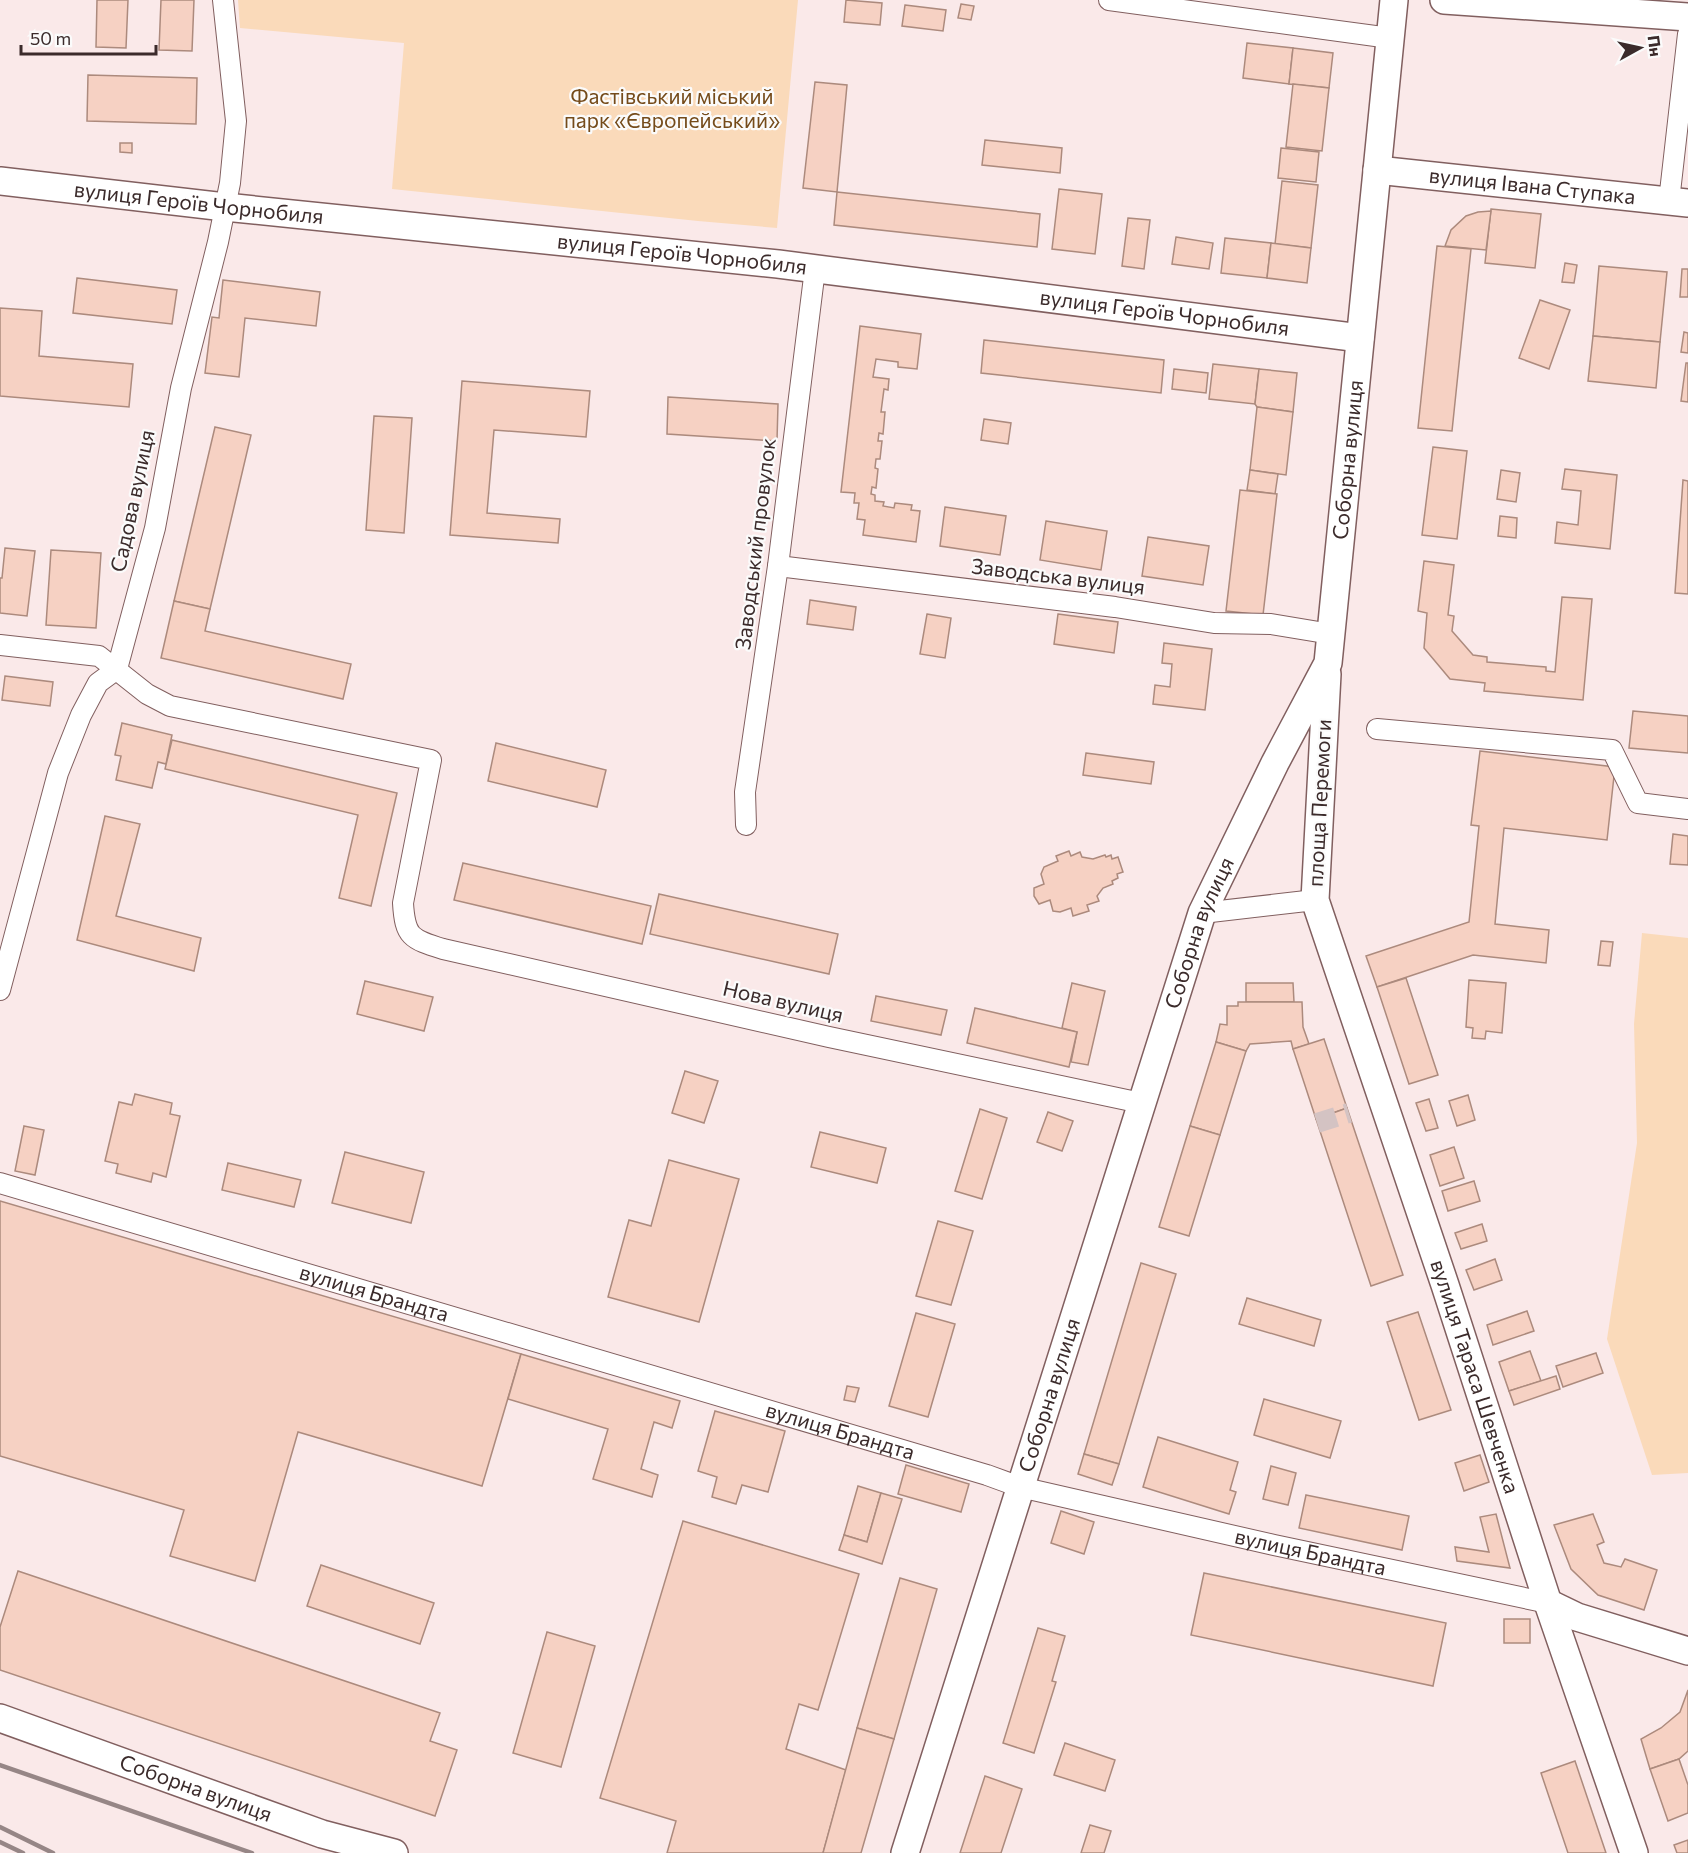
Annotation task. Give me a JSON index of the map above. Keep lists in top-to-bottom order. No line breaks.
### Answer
{"streets":{"main road":["вулиця Івана Ступака","вулиця Героїв Чорнобиля","Соборна вулиця","площа Перемоги","вулиця Брандта","вулиця Тараса Шевченка"],"street":["Садова вулиця","Заводський провулок","Заводська вулиця","Нова вулиця"]},"crossings":[["вулиця Івана Ступака","Соборна вулиця"],["вулиця Героїв Чорнобиля","Соборна вулиця"],["вулиця Героїв Чорнобиля","Садова вулиця"],["вулиця Героїв Чорнобиля","Заводський провулок"],["Соборна вулиця","Заводська вулиця"],["Соборна вулиця","площа Перемоги"],["Соборна вулиця","Нова вулиця"],["Соборна вулиця","вулиця Брандта"],["Садова вулиця","Нова вулиця"],["Заводський провулок","Заводська вулиця"],["площа Перемоги","вулиця Тараса Шевченка"],["вулиця Брандта","вулиця Тараса Шевченка"]],"parks":["Фастівський міський парк «Європейський»"],"scale_bar":"50 m","north":"right"}
